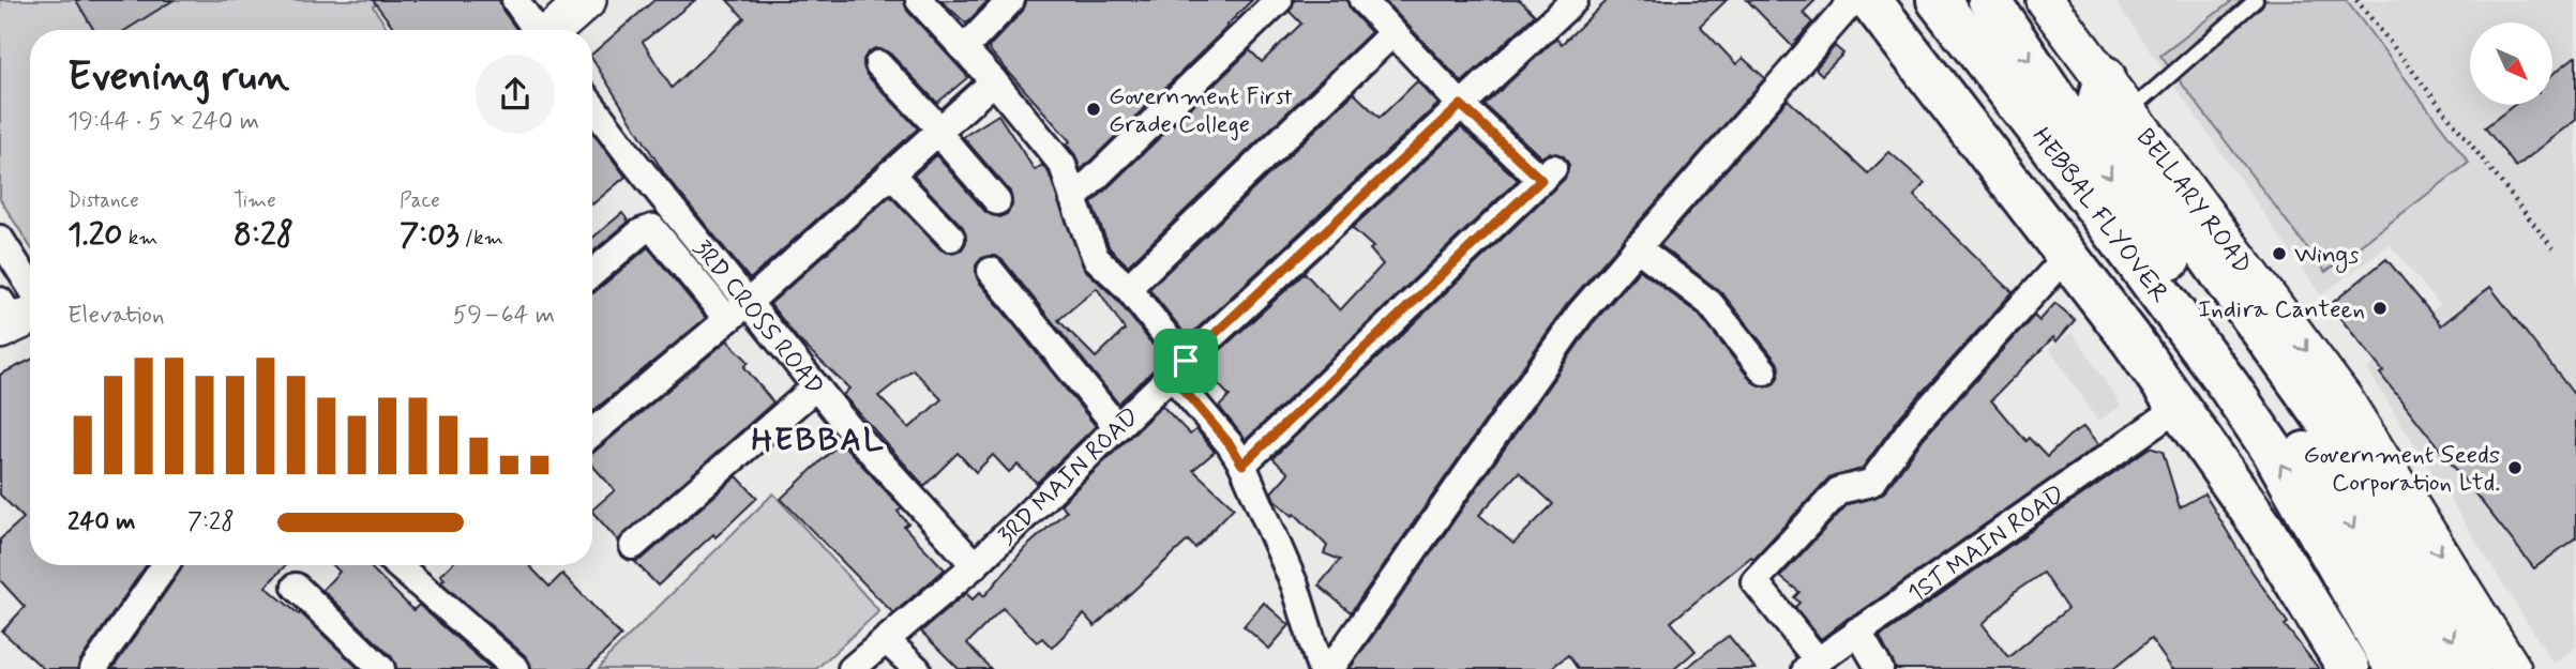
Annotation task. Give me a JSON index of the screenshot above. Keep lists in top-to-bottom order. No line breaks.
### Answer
{"streets":{"highway":["HEBBAL FLYOVER"],"street":["BELLARY ROAD","3RD CROSS ROAD","3RD MAIN ROAD","1ST MAIN ROAD"]},"crossings":[["3RD CROSS ROAD","3RD MAIN ROAD"]],"districts":["HEBBAL"],"places":["Government First Grade College","Wings","Indira Canteen","Government Seeds Corporation Ltd."],"north":"bottom right","page":{"heading":["Evening run","19:44 · 5 × 240 m"],"stats":[["Distance","1.20 km"],["Time","8:28"],["Pace","7:03 /km"]],"chart":["Elevation","59–64 m"],"list":[{"name":"240 m","note":"7:28"}]}}
